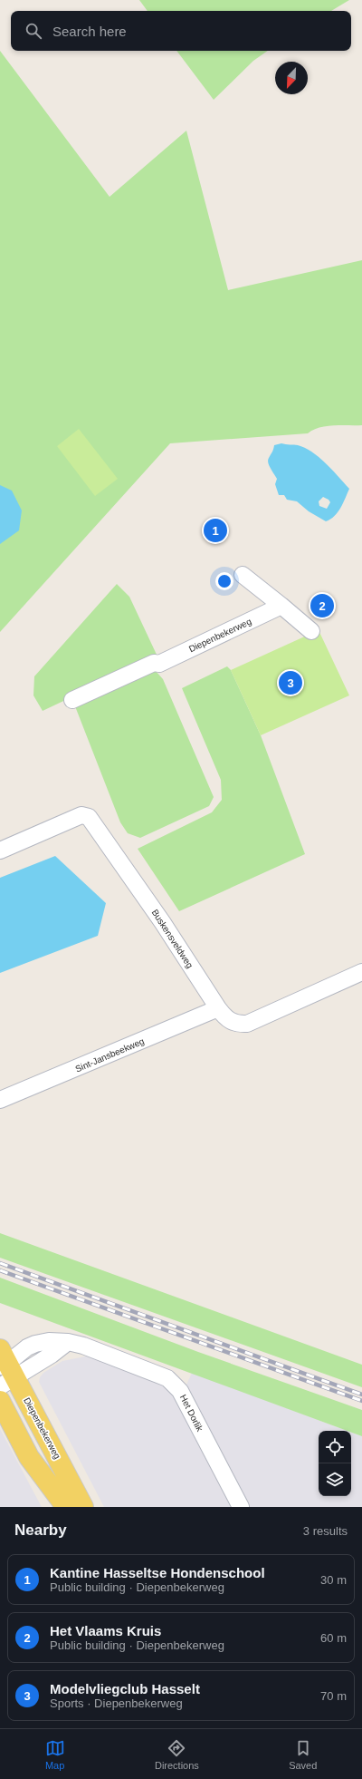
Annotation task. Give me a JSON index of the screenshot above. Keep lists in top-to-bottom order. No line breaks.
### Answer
{"streets":{"main road":["Diepenbekerweg"],"street":["Buskensveldweg","Sint-Jansbeekweg","Het Dorlik"]},"crossings":[["Diepenbekerweg","Het Dorlik"],["Buskensveldweg","Sint-Jansbeekweg"]],"north":"bottom left","page":{"search":"Search here","pins":["1","2","3"],"heading":["Nearby","3 results"],"list":[{"mark":"1","name":"Kantine Hasseltse Hondenschool","note":"Public building · Diepenbekerweg","value":"30 m"},{"mark":"2","name":"Het Vlaams Kruis","note":"Public building · Diepenbekerweg","value":"60 m"},{"mark":"3","name":"Modelvliegclub Hasselt","note":"Sports · Diepenbekerweg","value":"70 m"}],"nav":["Map","Directions","Saved"]}}
